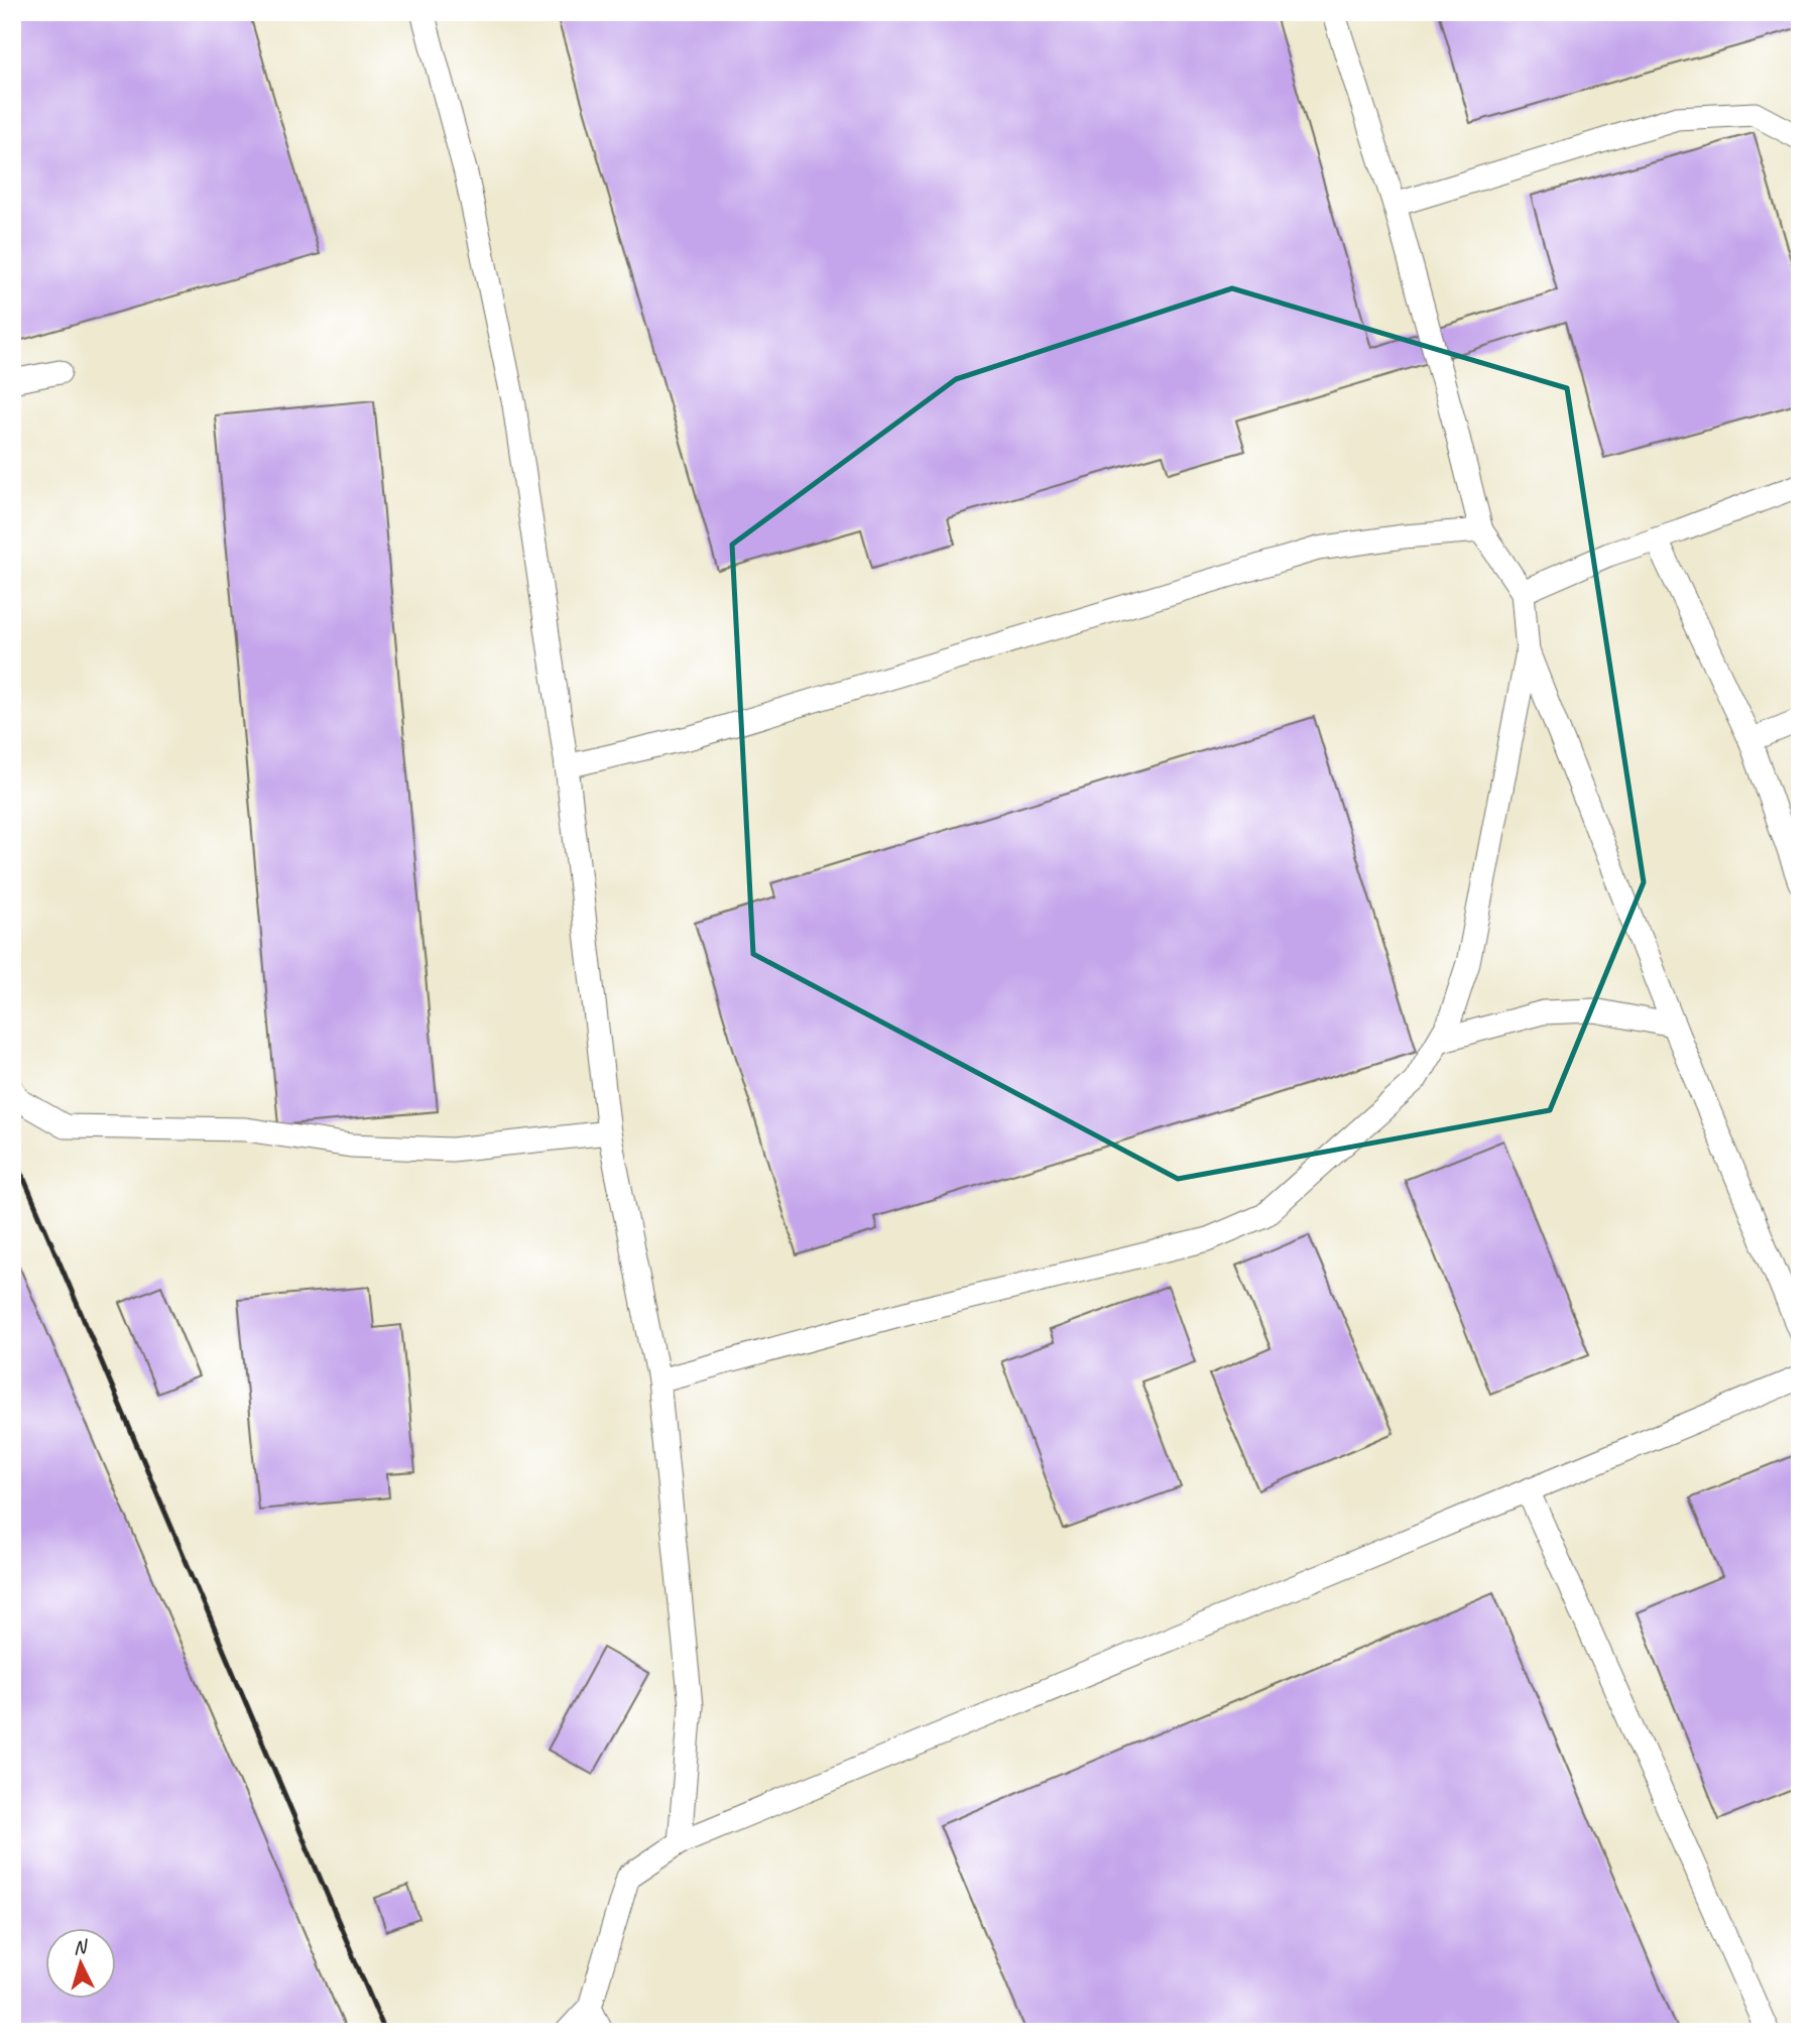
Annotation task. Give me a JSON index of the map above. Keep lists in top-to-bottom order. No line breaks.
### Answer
{"north":"top"}
